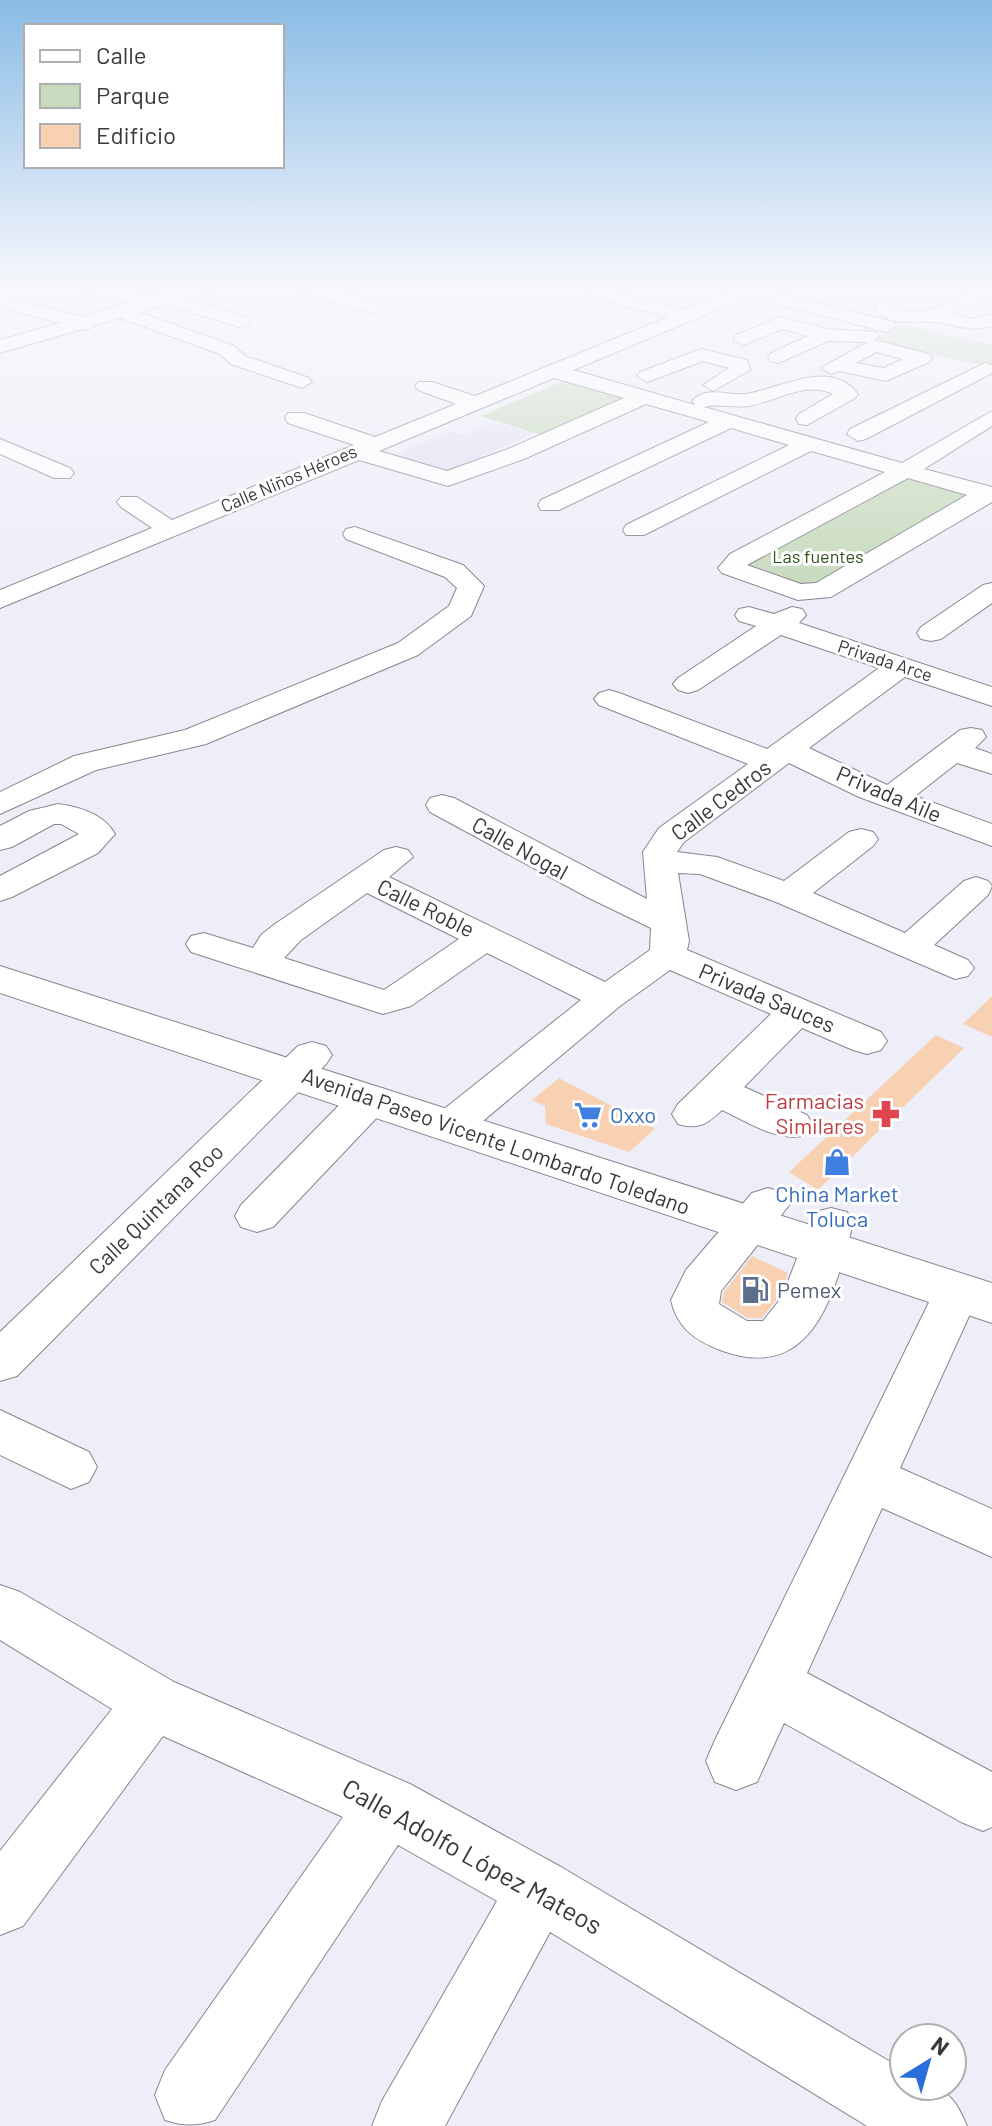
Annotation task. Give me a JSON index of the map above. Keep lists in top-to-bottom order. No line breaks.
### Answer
{"streets":{"main road":["Avenida Paseo Vicente Lombardo Toledano"],"street":["Calle Niños Héroes","Privada Arce","Privada Aile","Calle Cedros","Calle Nogal","Calle Roble","Privada Sauces","Calle Quintana Roo","Calle Adolfo López Mateos"]},"crossings":[["Privada Arce","Calle Cedros"],["Privada Aile","Calle Cedros"],["Calle Nogal","Privada Sauces"],["Avenida Paseo Vicente Lombardo Toledano","Calle Quintana Roo"]],"parks":["Las fuentes"],"places":{"pharmacy":["Farmacias Similares"],"supermarket":["Oxxo"],"shop":["China Market Toluca"],"fuel station":["Pemex"]},"legend":["Calle","Parque","Edificio"],"north":"top right"}
